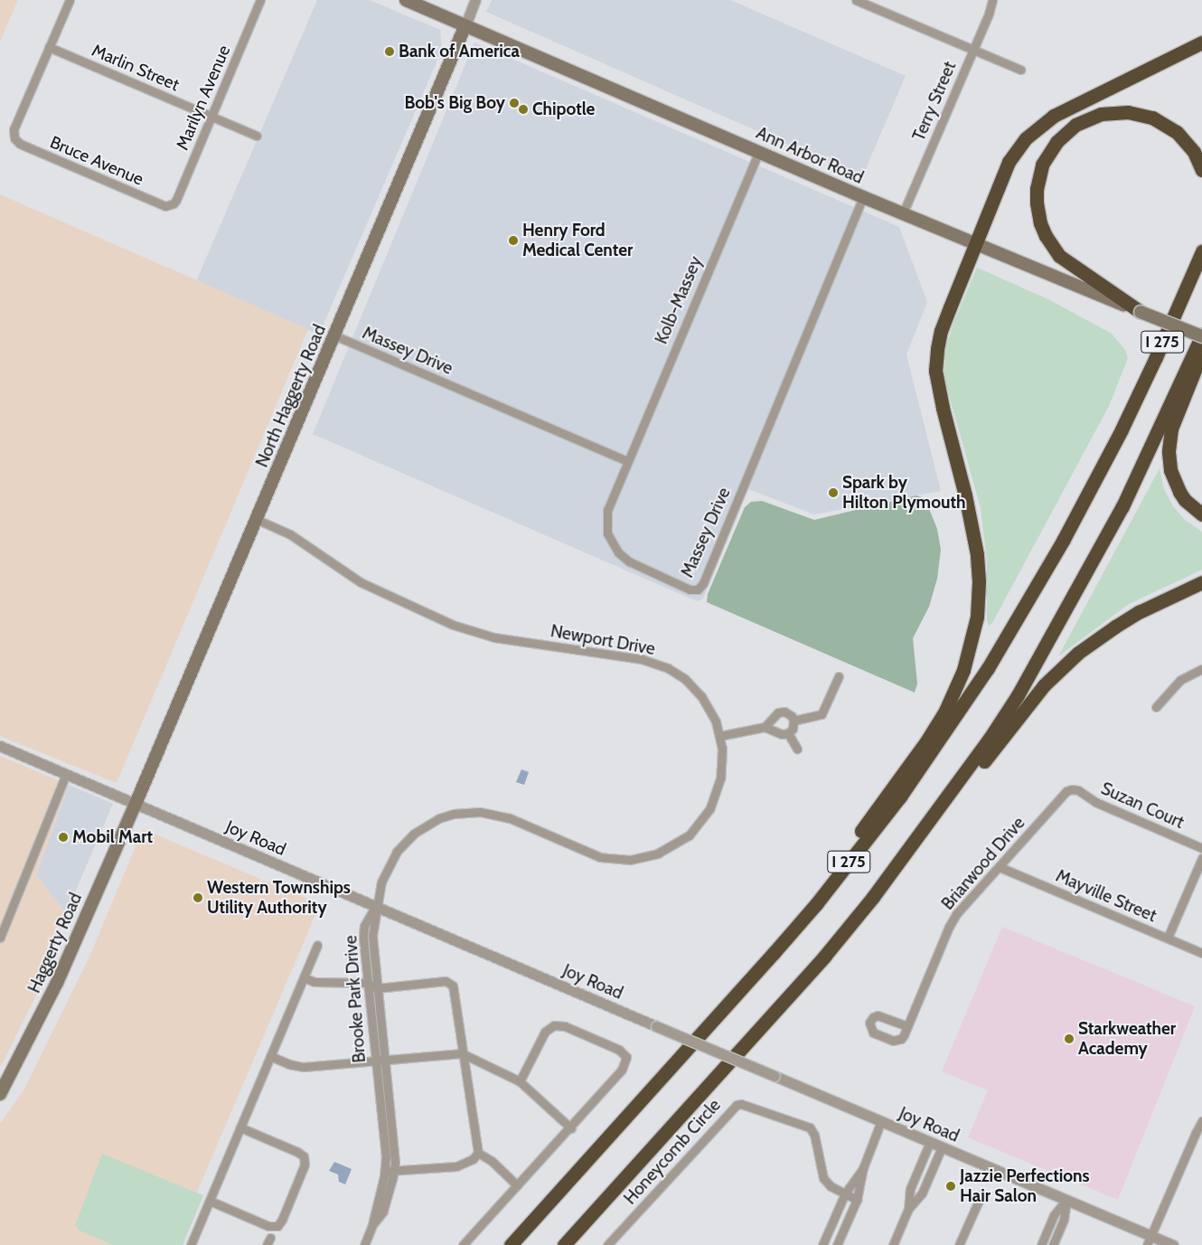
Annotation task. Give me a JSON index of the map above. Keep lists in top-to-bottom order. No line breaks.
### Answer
{"streets":{"highway":["I 275"],"main road":["Ann Arbor Road","North Haggerty Road","Haggerty Road"],"street":["Marlin Street","Marilyn Avenue","Terry Street","Bruce Avenue","Kolb-Massey","Massey Drive","Newport Drive","Suzan Court","Joy Road","Briarwood Drive","Mayville Street","Brooke Park Drive","Honeycomb Circle"]},"crossings":[["Marlin Street","Marilyn Avenue"],["Marlin Street","Bruce Avenue"],["Marilyn Avenue","Bruce Avenue"],["Terry Street","Ann Arbor Road"],["Ann Arbor Road","Kolb-Massey"],["Ann Arbor Road","I 275"],["Ann Arbor Road","Massey Drive"],["Ann Arbor Road","North Haggerty Road"],["Kolb-Massey","Massey Drive"],["Massey Drive","North Haggerty Road"],["North Haggerty Road","Newport Drive"],["North Haggerty Road","Joy Road"],["North Haggerty Road","Haggerty Road"],["Newport Drive","Joy Road"],["Newport Drive","Brooke Park Drive"],["Suzan Court","Briarwood Drive"],["Joy Road","Haggerty Road"],["Joy Road","Brooke Park Drive"],["Briarwood Drive","Mayville Street"]],"places":["Bank of America","Bob's Big Boy","Chipotle","Henry Ford Medical Center","Spark by Hilton Plymouth","Mobil Mart","Western Townships Utility Authority","Starkweather Academy","Jazzie Perfections Hair Salon"]}
